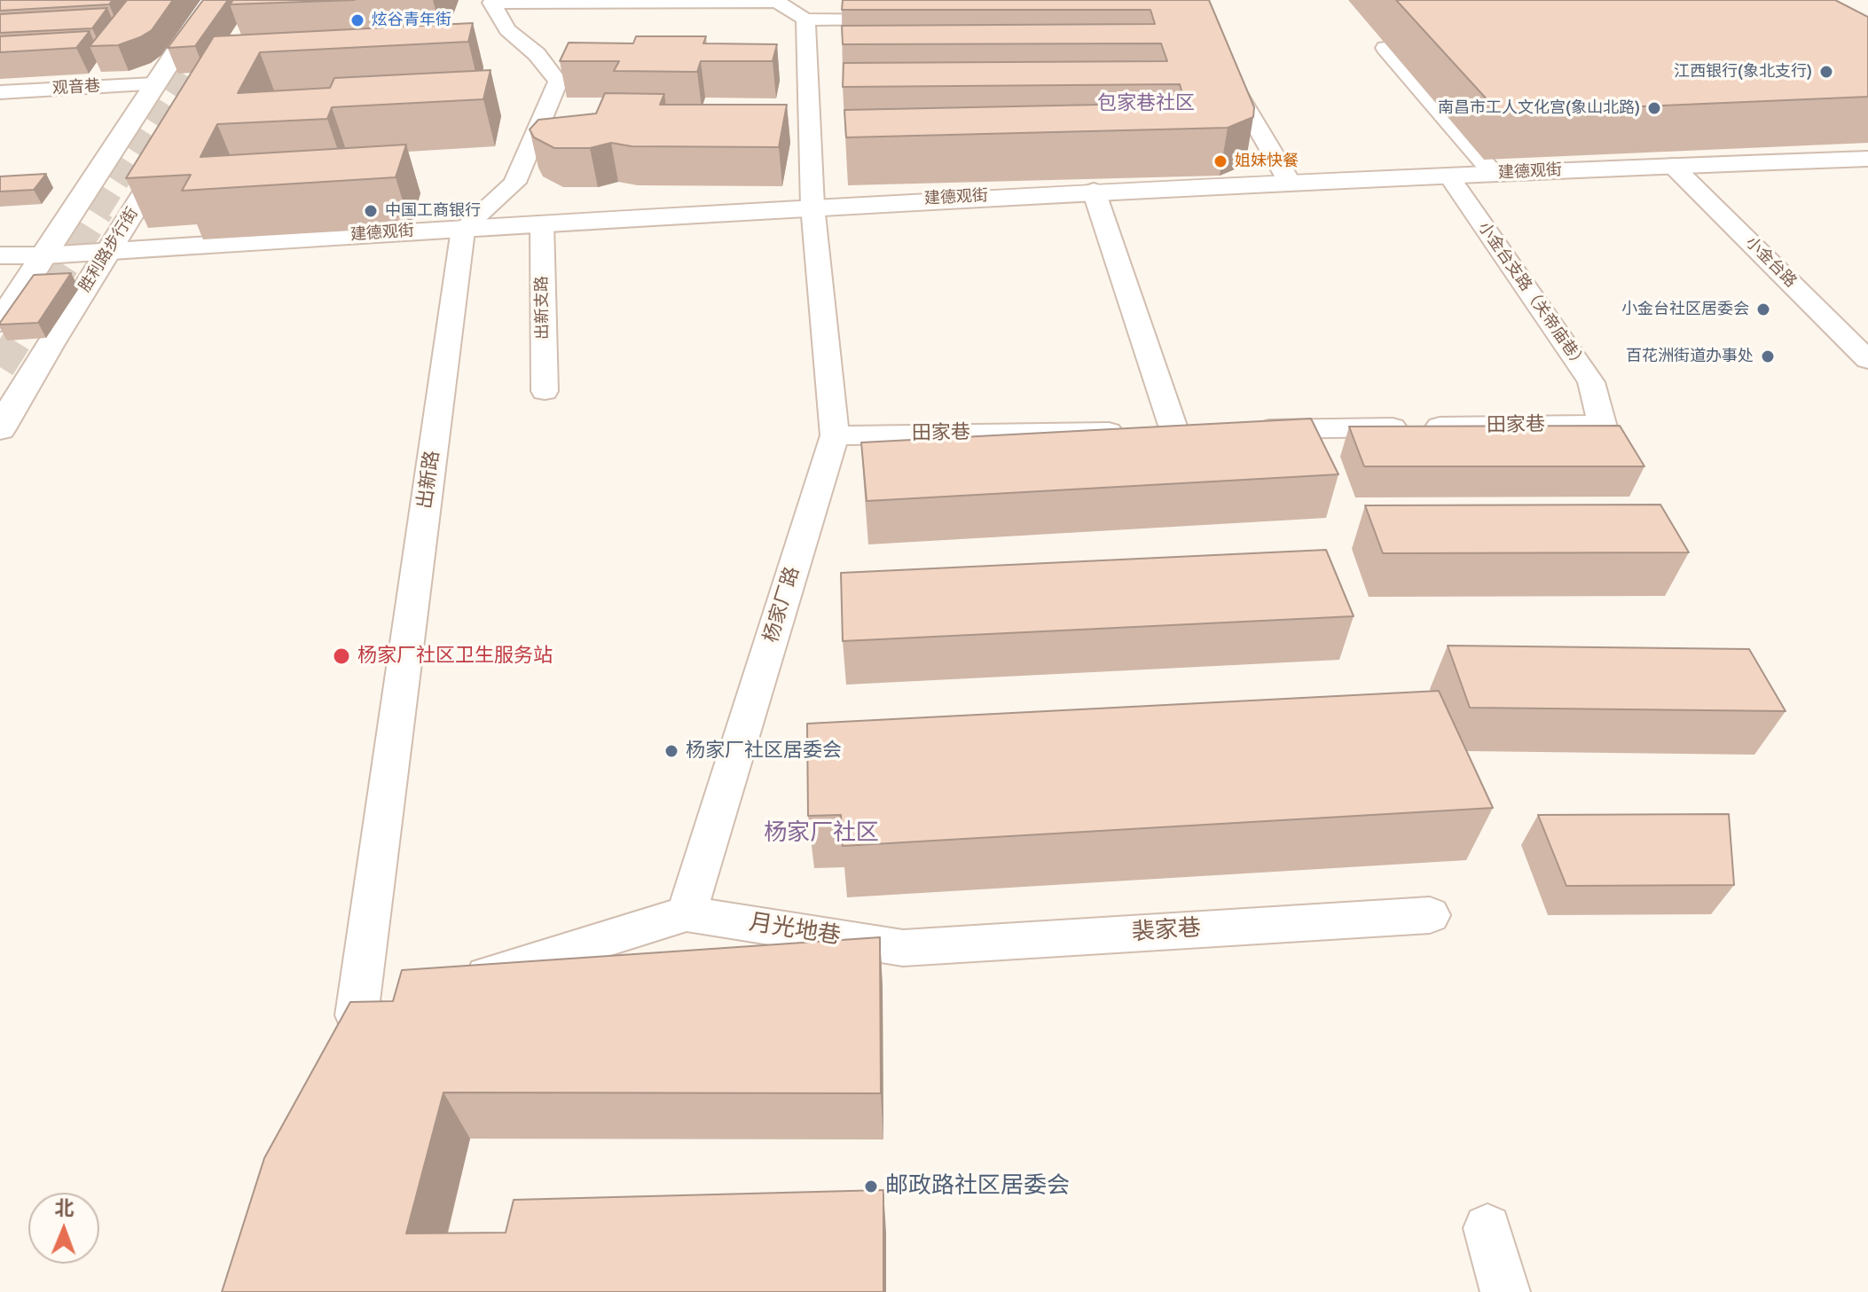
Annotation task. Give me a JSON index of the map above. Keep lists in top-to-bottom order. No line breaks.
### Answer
{"streets":{"street":["建德观街","胜利路步行街"],"lane":["观音巷","小金台路","小金台支路（关帝庙巷）","出新支路","田家巷","出新路","杨家厂路","月光地巷","裴家巷"]},"crossings":[["建德观街","胜利路步行街"],["建德观街","小金台路"],["建德观街","小金台支路（关帝庙巷）"],["建德观街","出新支路"],["建德观街","田家巷"],["建德观街","出新路"],["建德观街","杨家厂路"],["小金台支路（关帝庙巷）","田家巷"],["田家巷","杨家厂路"],["杨家厂路","月光地巷"],["月光地巷","裴家巷"]],"districts":["包家巷社区","杨家厂社区"],"places":["炫谷青年街","江西银行(象北支行)","南昌市工人文化宫(象山北路)","姐妹快餐","中国工商银行","小金台社区居委会","百花洲街道办事处","杨家厂社区卫生服务站","杨家厂社区居委会","邮政路社区居委会"],"north":"top"}
